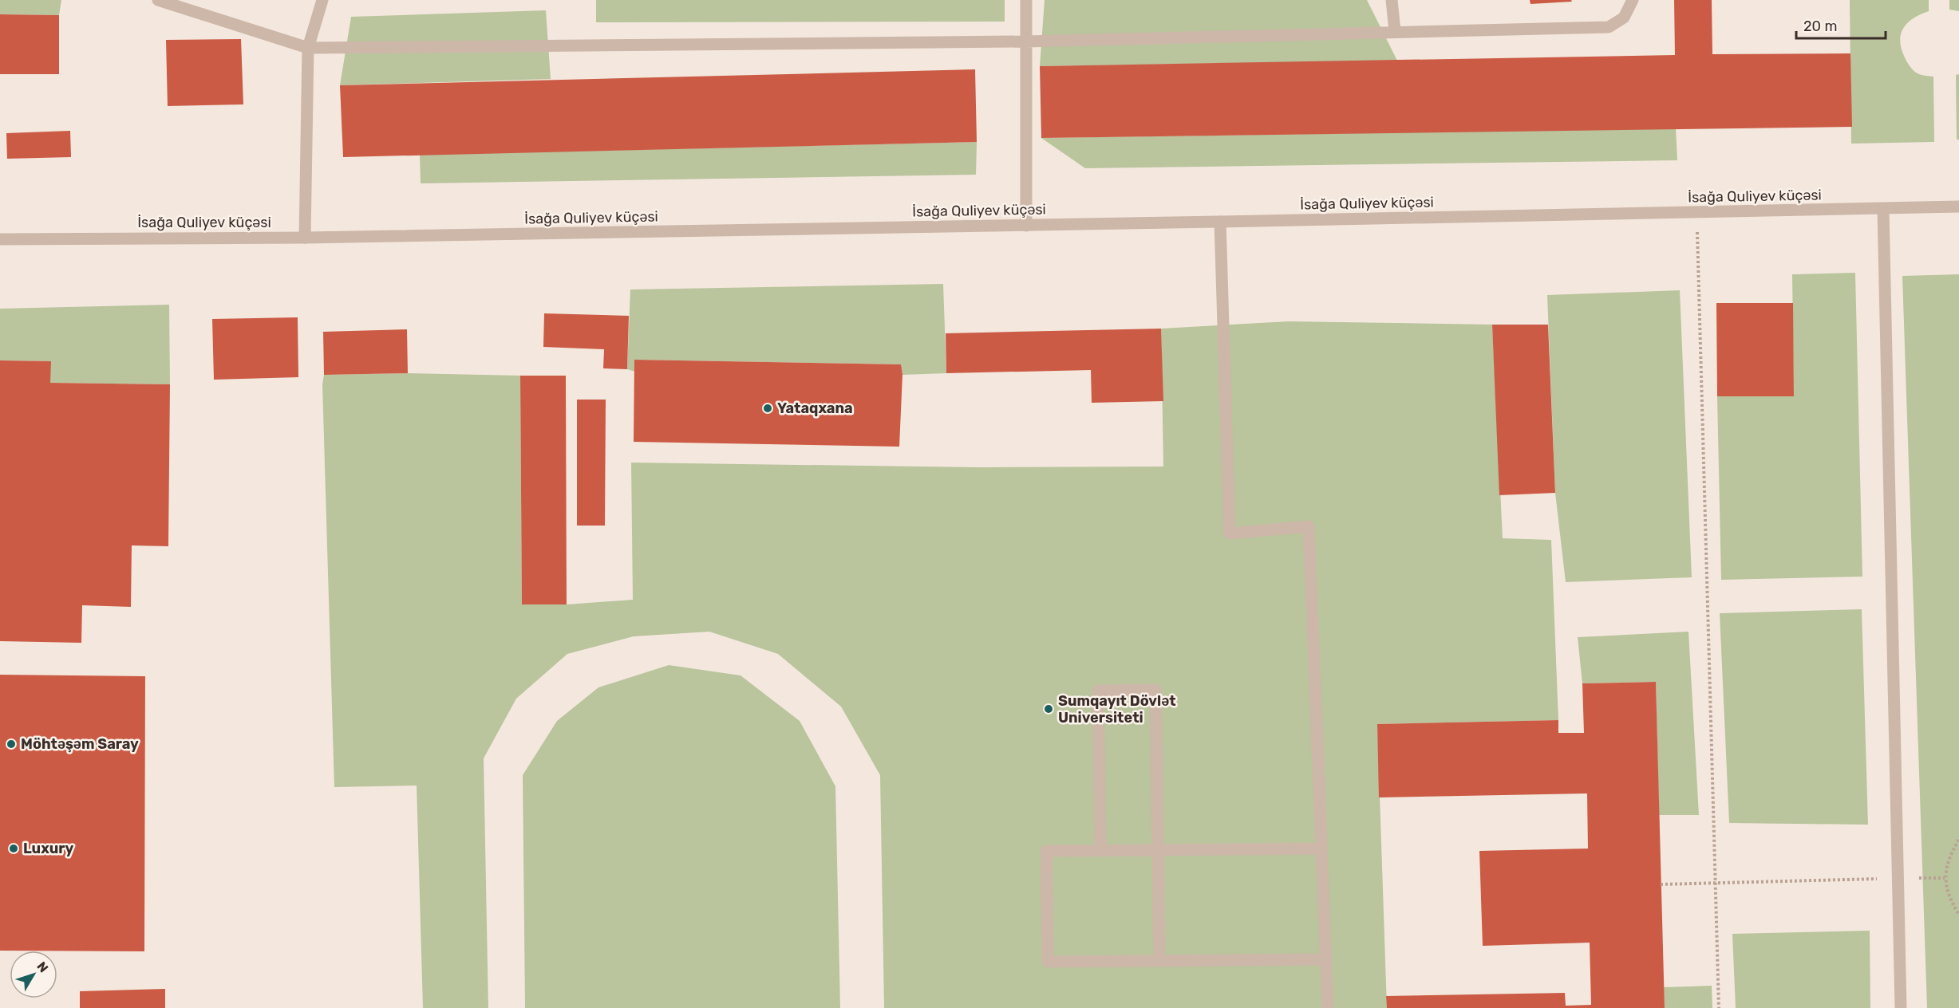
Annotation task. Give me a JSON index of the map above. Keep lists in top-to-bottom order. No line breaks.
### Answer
{"streets":{"street":["İsağa Quliyev küçəsi"]},"places":["Yataqxana","Sumqayıt Dövlət Universiteti","Möhtəşəm Saray","Luxury"],"scale_bar":"20 m","north":"top right"}
